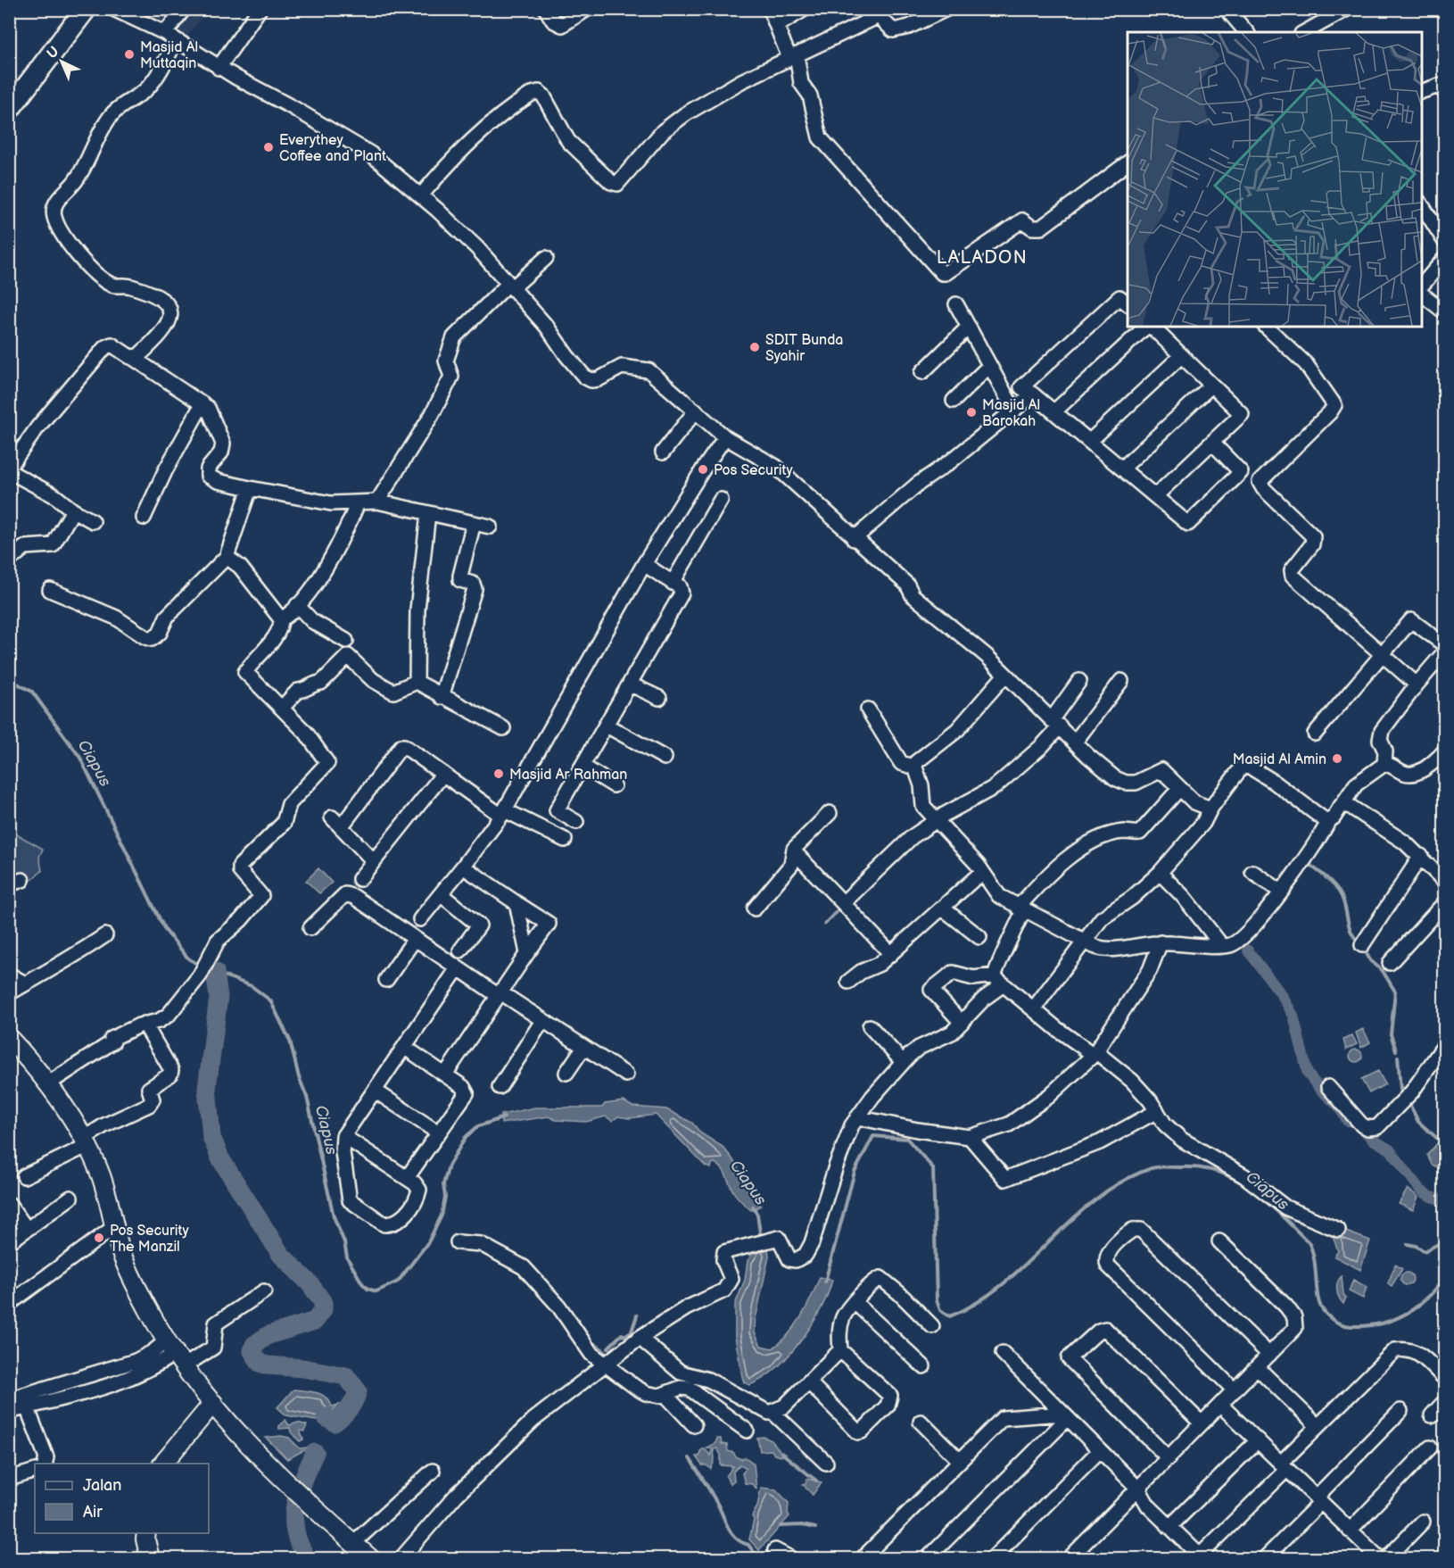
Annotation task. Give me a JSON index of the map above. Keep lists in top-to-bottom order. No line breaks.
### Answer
{"districts":["LALADON"],"water":["Ciapus"],"places":["Masjid Al Muttaqin","Everythey Coffee and Plant","SDIT Bunda Syahir","Masjid Al Barokah","Pos Security","Masjid Al Amin","Masjid Ar Rahman","Pos Security The Manzil"],"legend":["Jalan","Air"],"north":"top left"}
